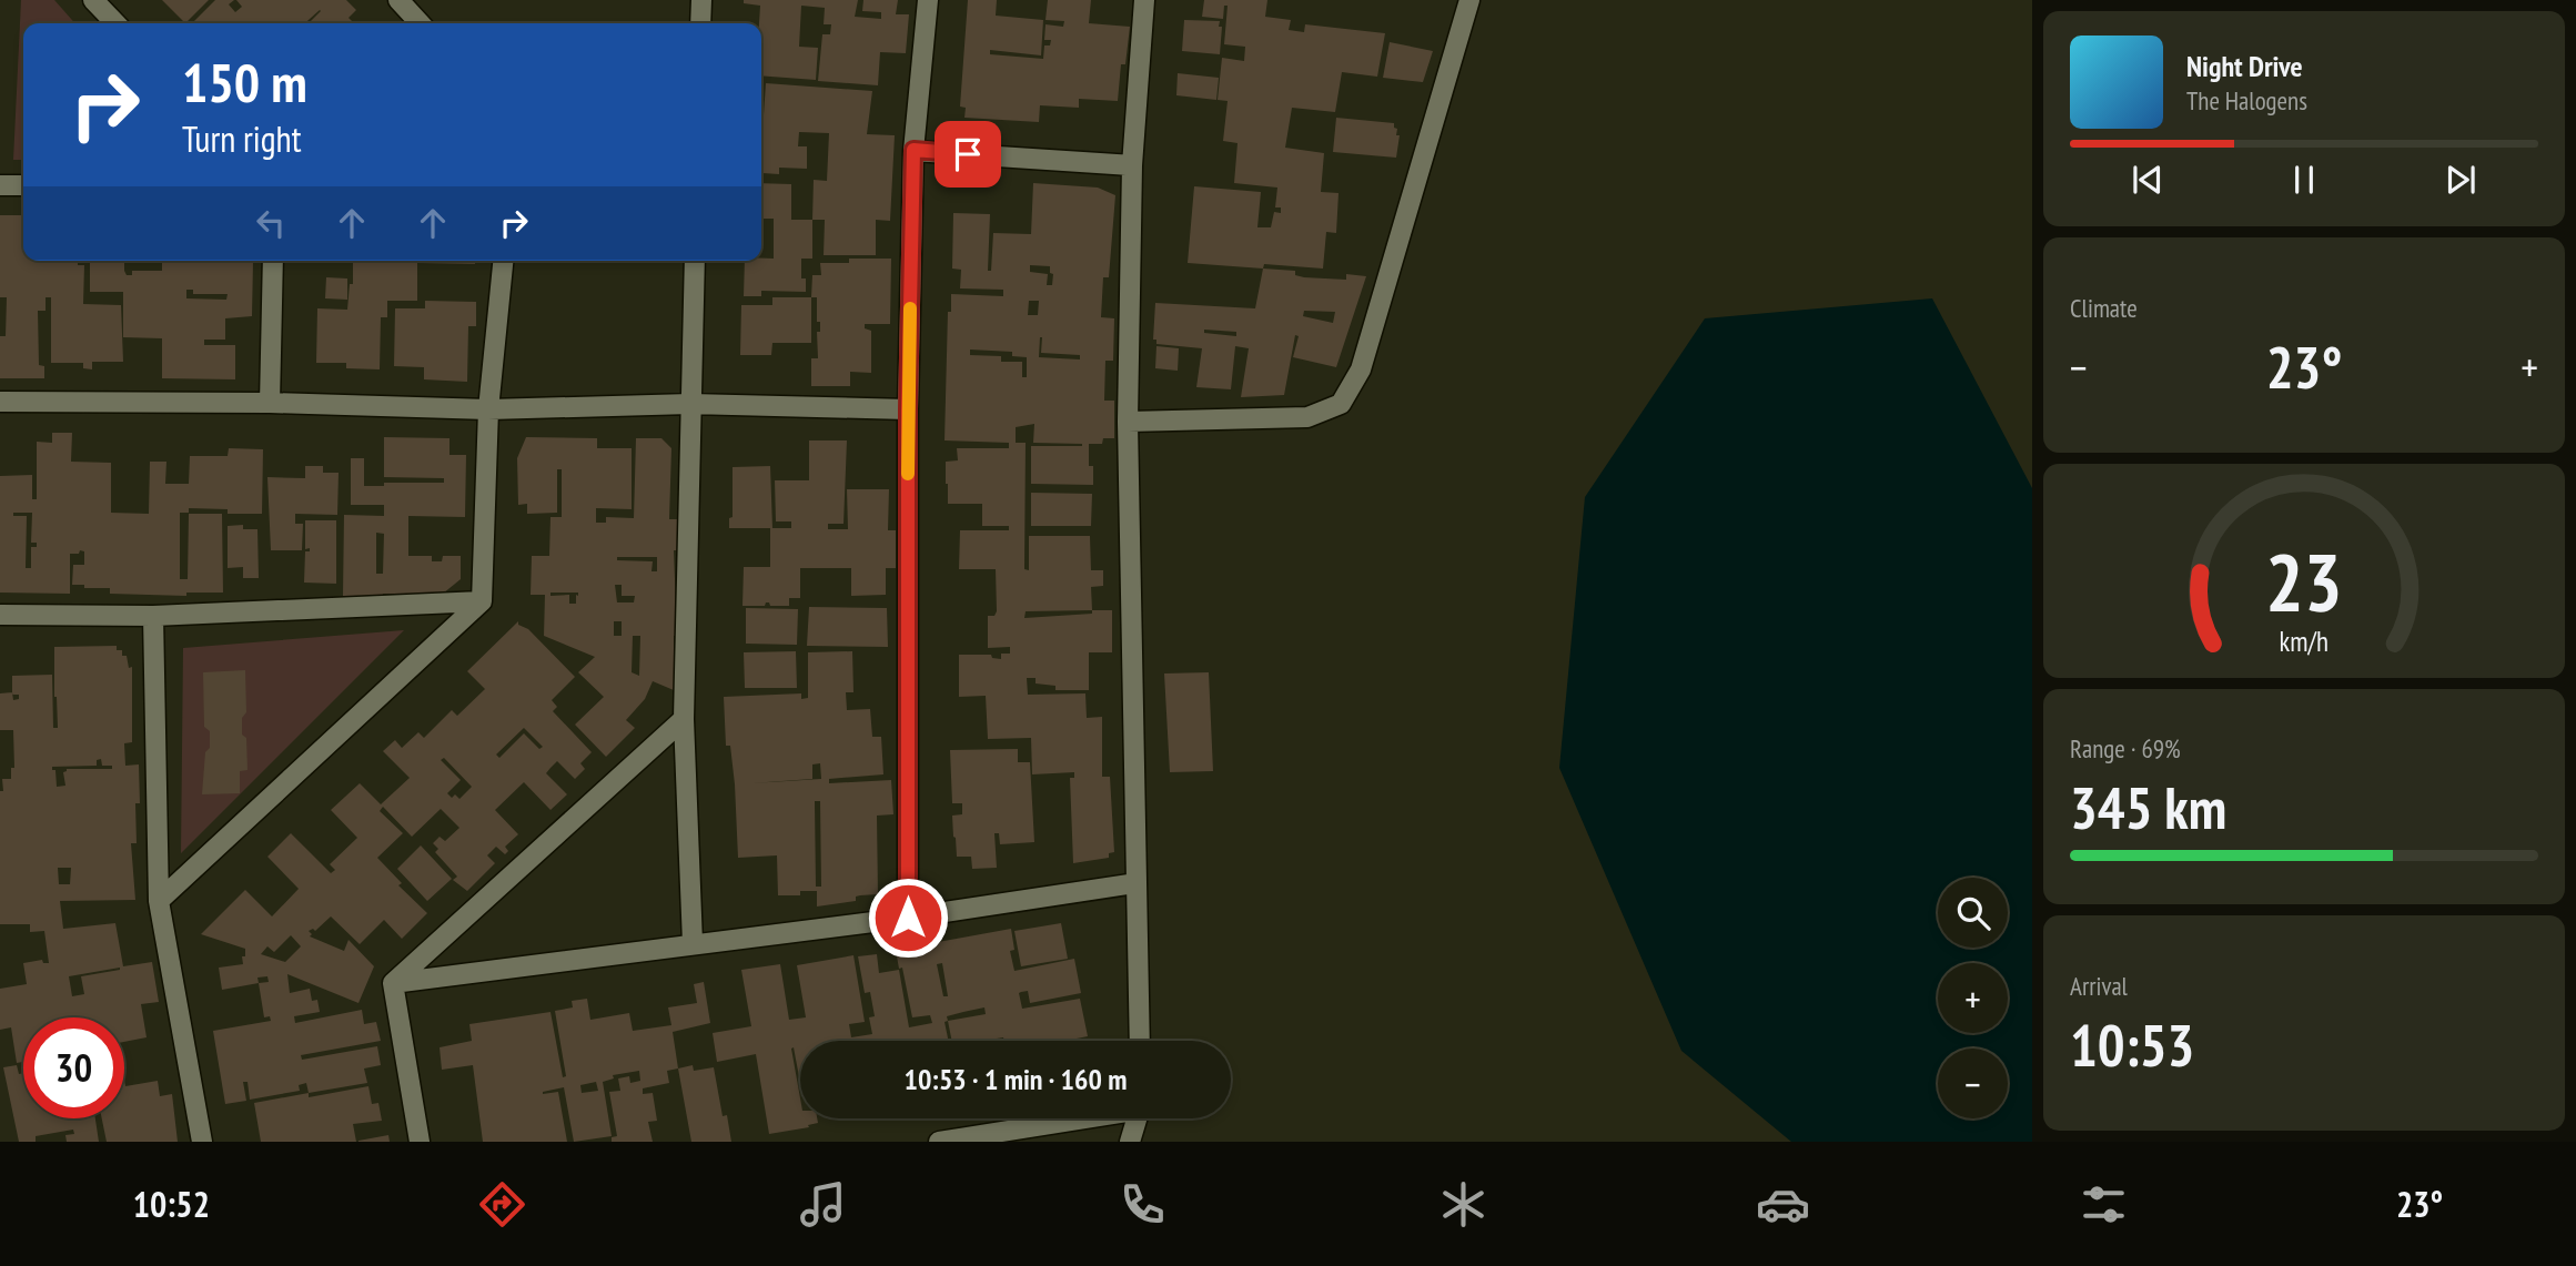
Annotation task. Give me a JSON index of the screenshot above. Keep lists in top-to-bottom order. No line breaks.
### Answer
{"page":{"turn":["150 m","Turn right"],"song":["Night Drive","The Halogens"],"tile":["Climate",["Range · 69%","345 km"],["Arrival","10:53"]],"heat":["−","23°","+"],"map_buttons":["+","−"],"limit":"30","trip":"10:53 · 1 min · 160 m","tabs":["10:52","23°"],"gauge":["23","km/h"]}}
